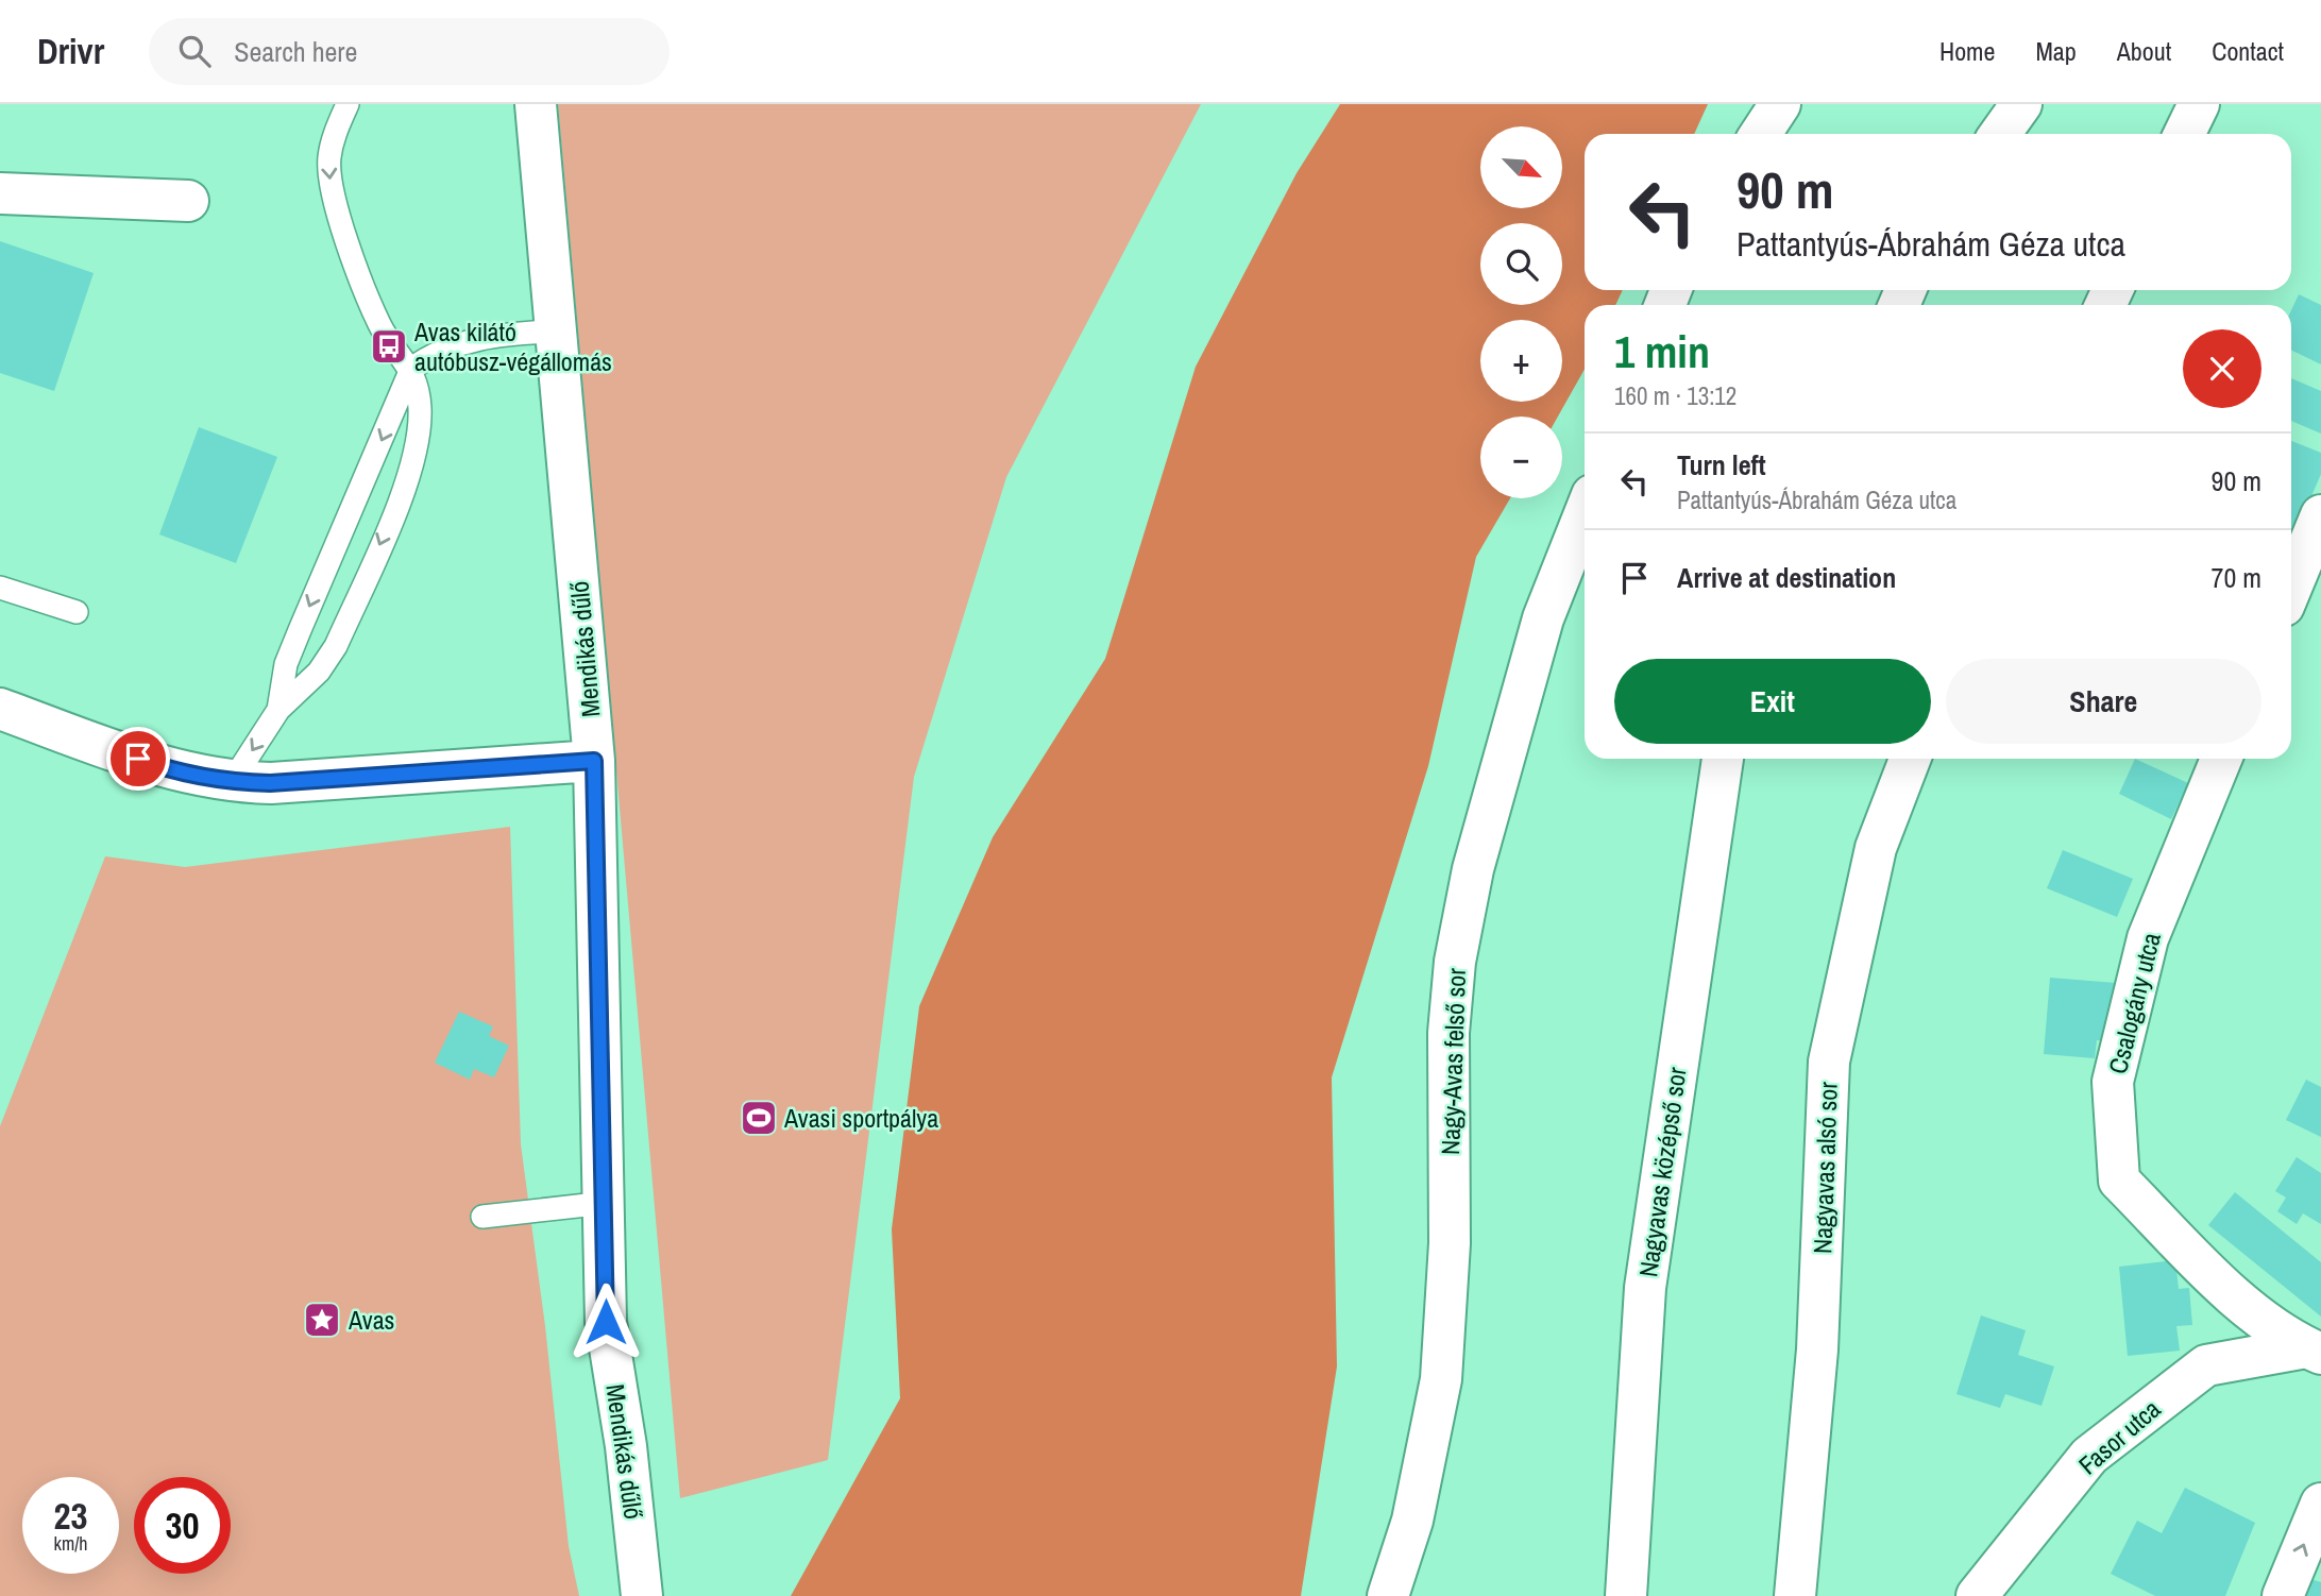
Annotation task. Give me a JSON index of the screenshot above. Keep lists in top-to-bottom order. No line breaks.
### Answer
{"streets":{"street":["Mendikás dűlő","Csalogány utca","Nagy-Avas felső sor","Nagyavas alsó sor","Nagyavas középső sor","Fasor utca"]},"crossings":[["Csalogány utca","Fasor utca"]],"places":{"bus stop":["Avas kilátó autóbusz-végállomás"],"sports":["Avasi sportpálya"],"place":["Avas"]},"north":"bottom right","page":{"header":"Drivr","search":"Search here","nav":["Home","Map","About","Contact"],"map_buttons":["+","−"],"turn":["90 m","Pattantyús-Ábrahám Géza utca"],"heading":["1 min","160 m · 13:12"],"list":[{"name":"Turn left","note":"Pattantyús-Ábrahám Géza utca","value":"90 m"},{"name":"Arrive at destination","value":"70 m"}],"buttons":["Exit","Share"],"speed":"23 km/h","limit":"30"}}
